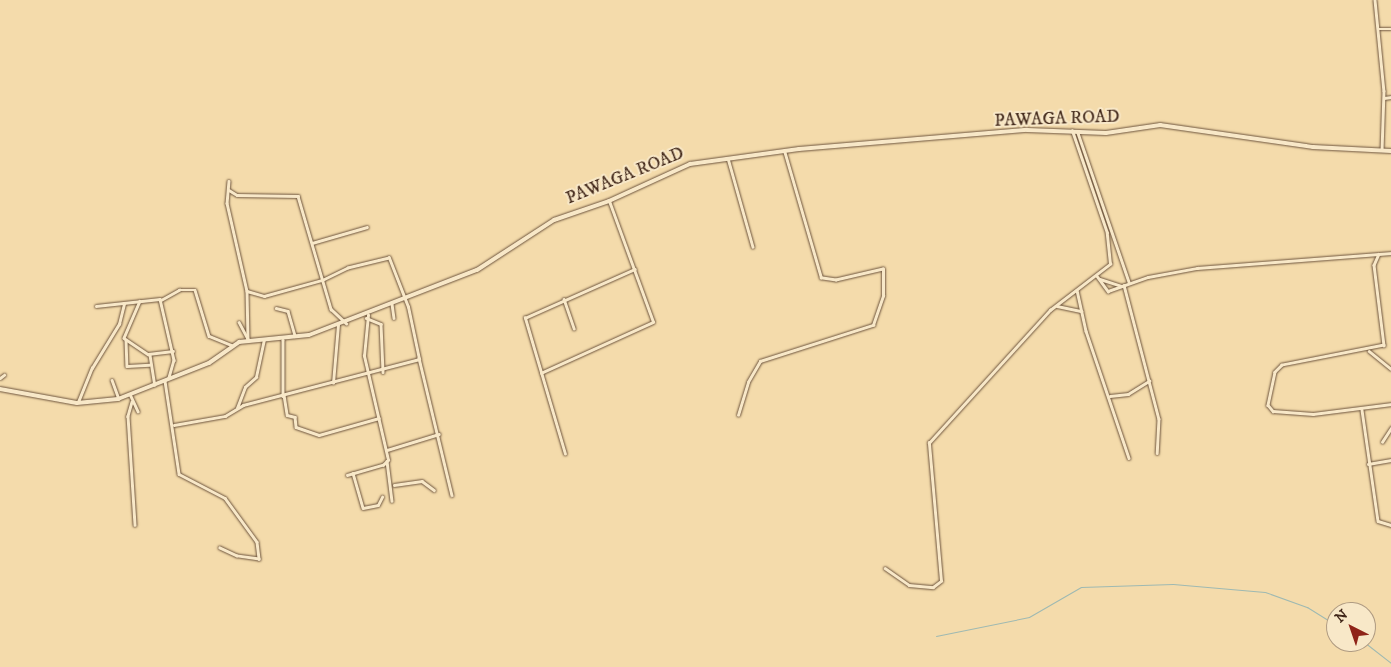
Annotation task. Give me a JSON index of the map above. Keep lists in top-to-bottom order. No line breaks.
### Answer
{"streets":{"main road":["PAWAGA ROAD"]},"north":"top left"}
